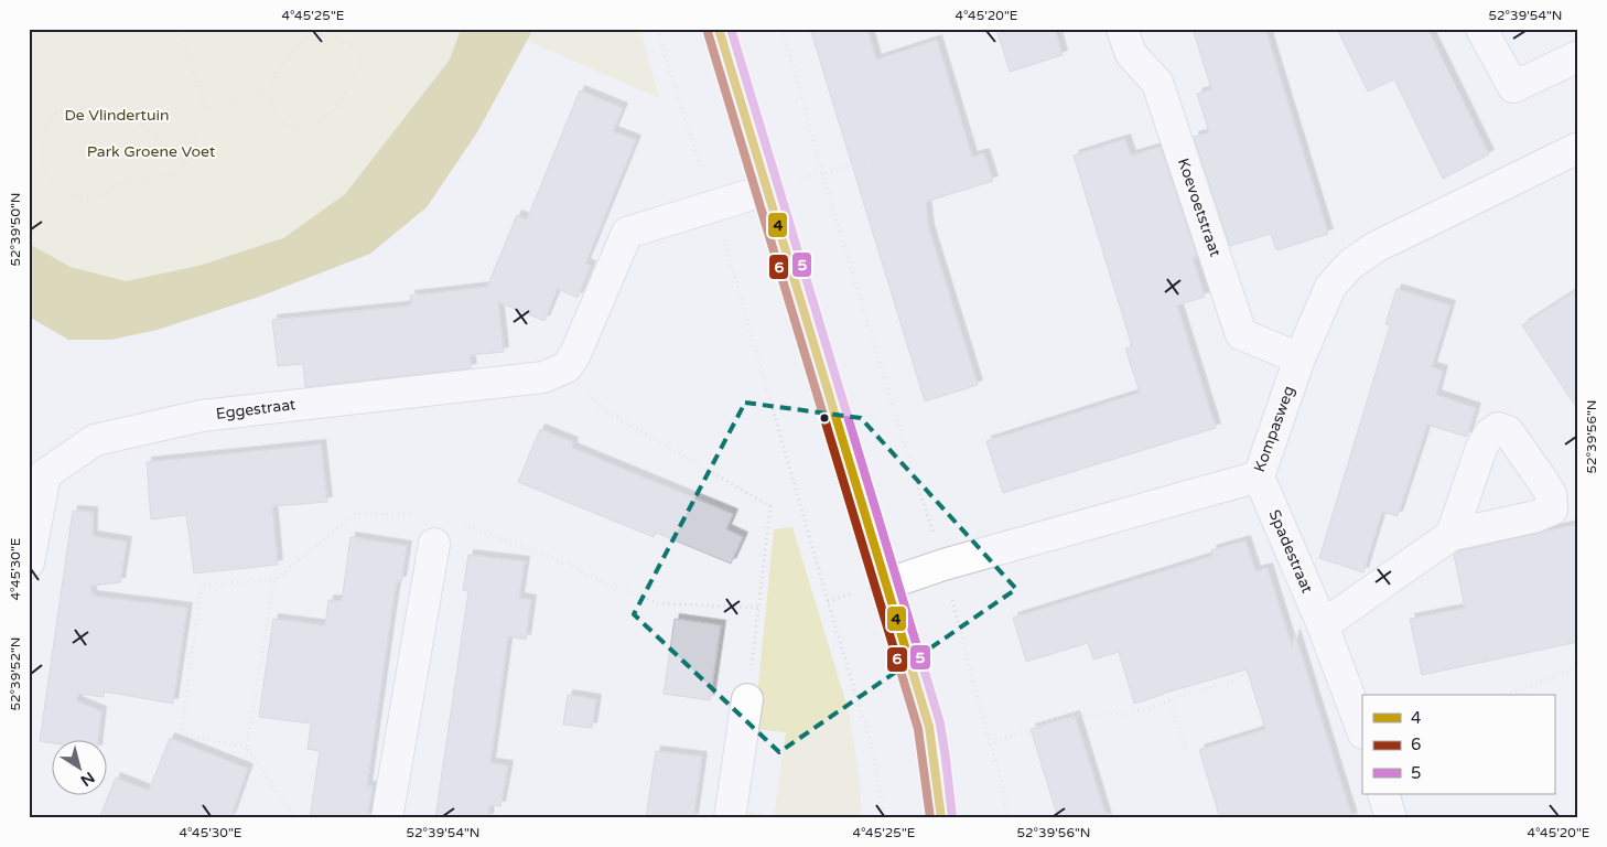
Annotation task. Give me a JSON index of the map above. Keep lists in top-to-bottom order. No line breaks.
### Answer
{"streets":{"street":["Koevoetstraat","Eggestraat","Kompasweg","Spadestraat"]},"crossings":[["Koevoetstraat","Kompasweg"],["Kompasweg","Spadestraat"]],"parks":["De Vlindertuin","Park Groene Voet"],"lines":["transit line 4","transit line 5","transit line 6"],"legend":["4","6","5"],"north":"bottom right","coordinates":["4°45'25\"E","4°45'20\"E","52°39'54\"N","52°39'50\"N","52°39'56\"N","4°45'30\"E","52°39'52\"N"]}
